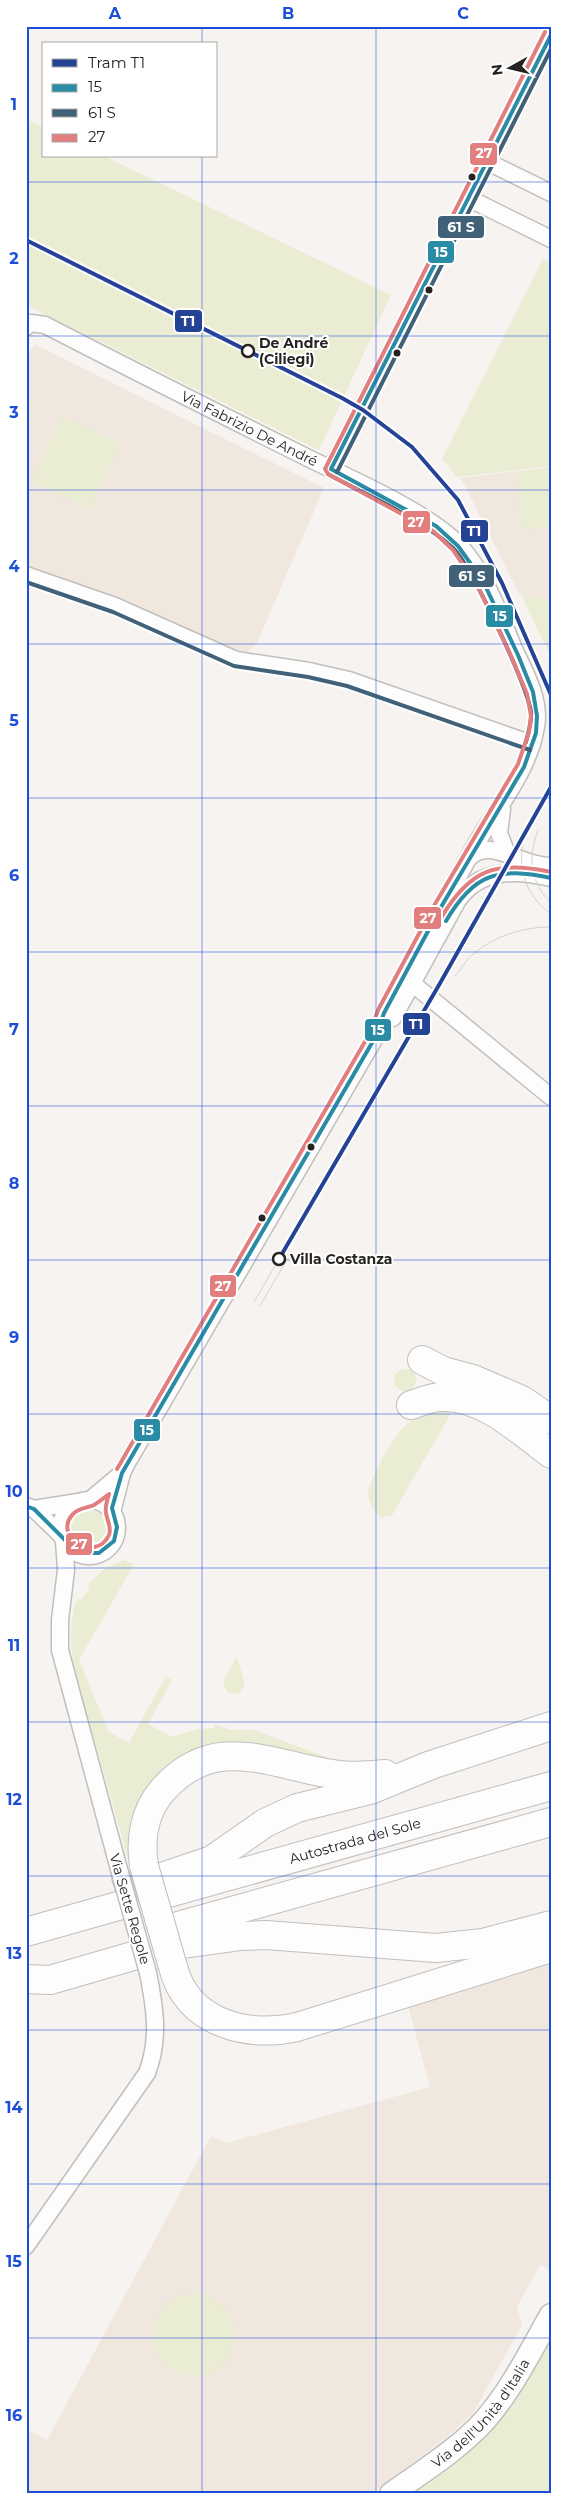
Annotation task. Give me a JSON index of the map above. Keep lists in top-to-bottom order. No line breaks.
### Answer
{"streets":{"highway":["Autostrada del Sole"],"street":["Via Fabrizio De André","Via Sette Regole","Via dell'Unità d'Italia"]},"crossings":[["Autostrada del Sole","Via Sette Regole"]],"places":["De André (Ciliegi)","Villa Costanza"],"lines":["transit line 27","transit line 15","tram line T1"],"legend":["Tram T1","15","61 S","27"],"north":"left","grid":{"columns":["A","B","C"],"rows":["1","2","3","4","5","6","7","8","9","10","11","12","13","14","15","16"]}}
